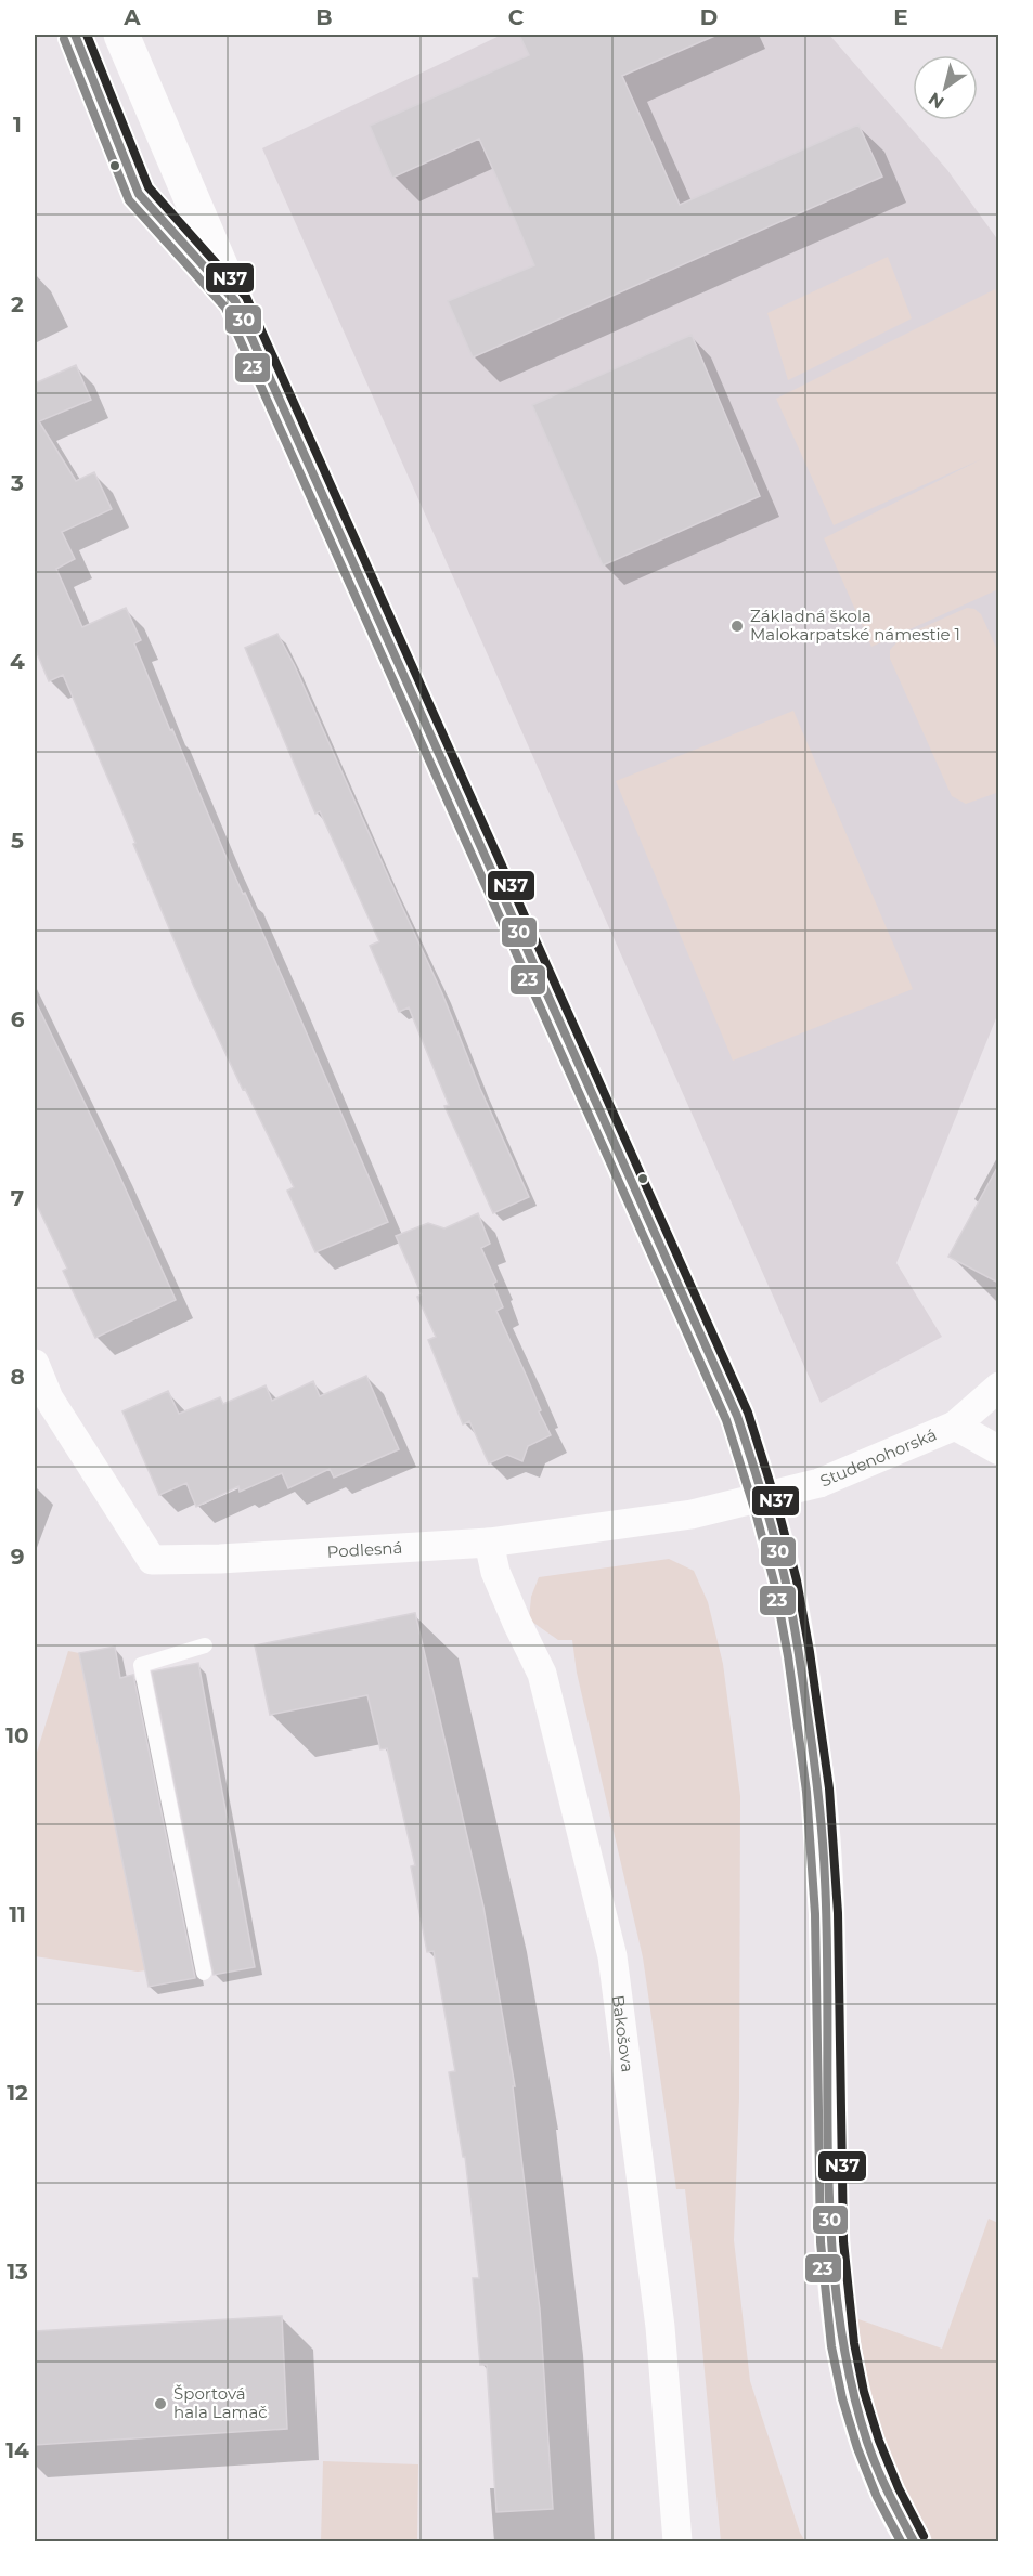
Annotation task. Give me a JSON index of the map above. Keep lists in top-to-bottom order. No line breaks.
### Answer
{"streets":{"street":["Studenohorská","Podlesná","Bakošova"]},"crossings":[["Studenohorská","Podlesná"],["Podlesná","Bakošova"]],"places":["Základná škola Malokarpatské námestie 1","Športová hala Lamač"],"lines":["transit line 30","transit line N37","transit line 23"],"north":"bottom left","grid":{"columns":["A","B","C","D","E"],"rows":["1","2","3","4","5","6","7","8","9","10","11","12","13","14"]}}
